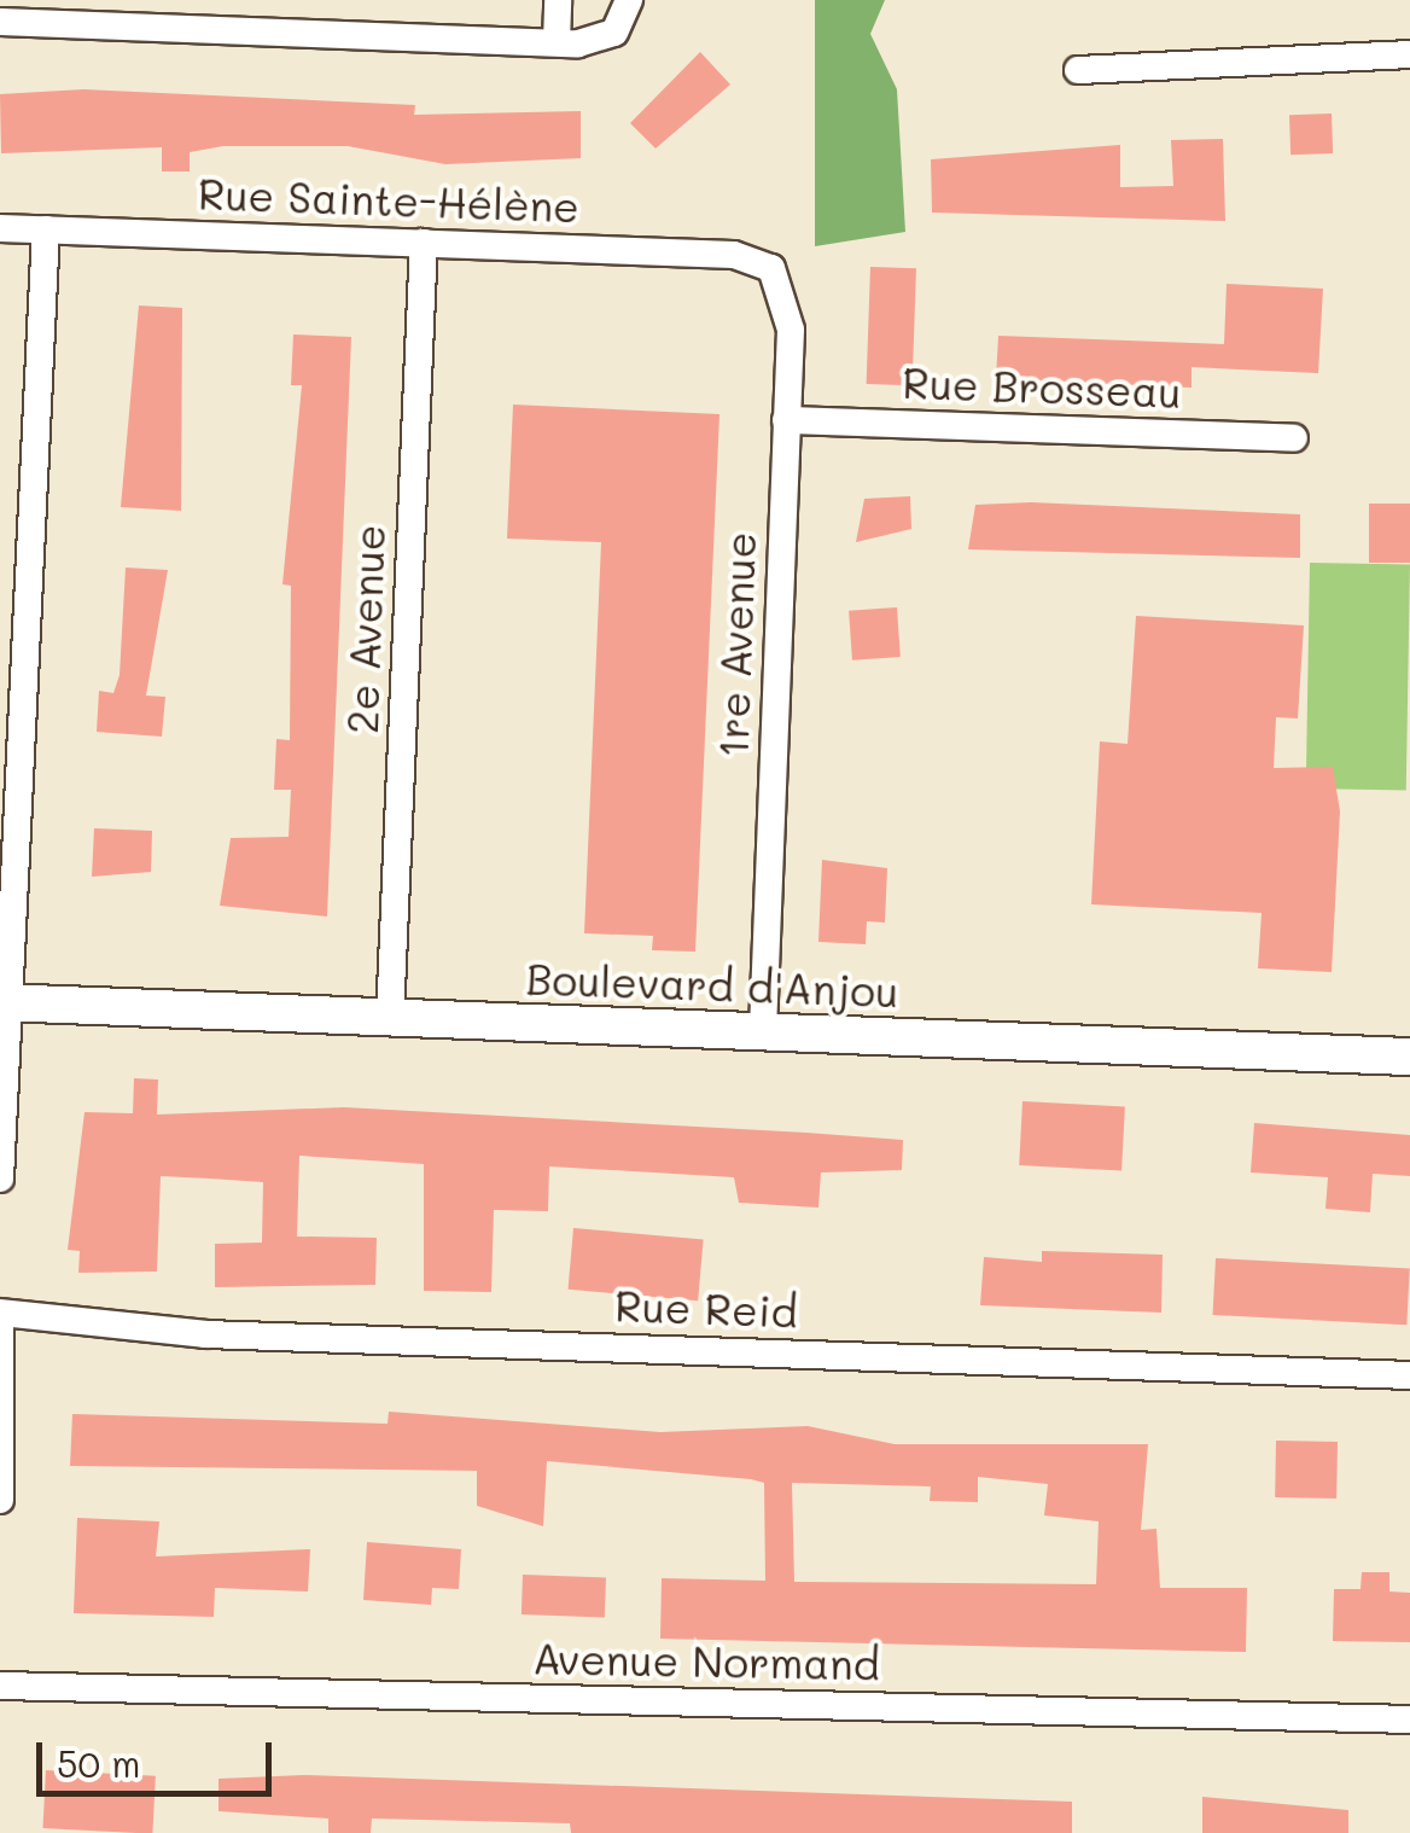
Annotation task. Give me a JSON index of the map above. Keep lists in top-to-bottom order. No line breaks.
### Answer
{"streets":{"street":["Rue Sainte-Hélène","Rue Brosseau","2e Avenue","1re Avenue","Boulevard d'Anjou","Rue Reid","Avenue Normand"]},"crossings":[["Rue Sainte-Hélène","2e Avenue"],["Rue Sainte-Hélène","1re Avenue"],["Rue Brosseau","1re Avenue"],["2e Avenue","Boulevard d'Anjou"],["1re Avenue","Boulevard d'Anjou"]],"scale_bar":"50 m"}
